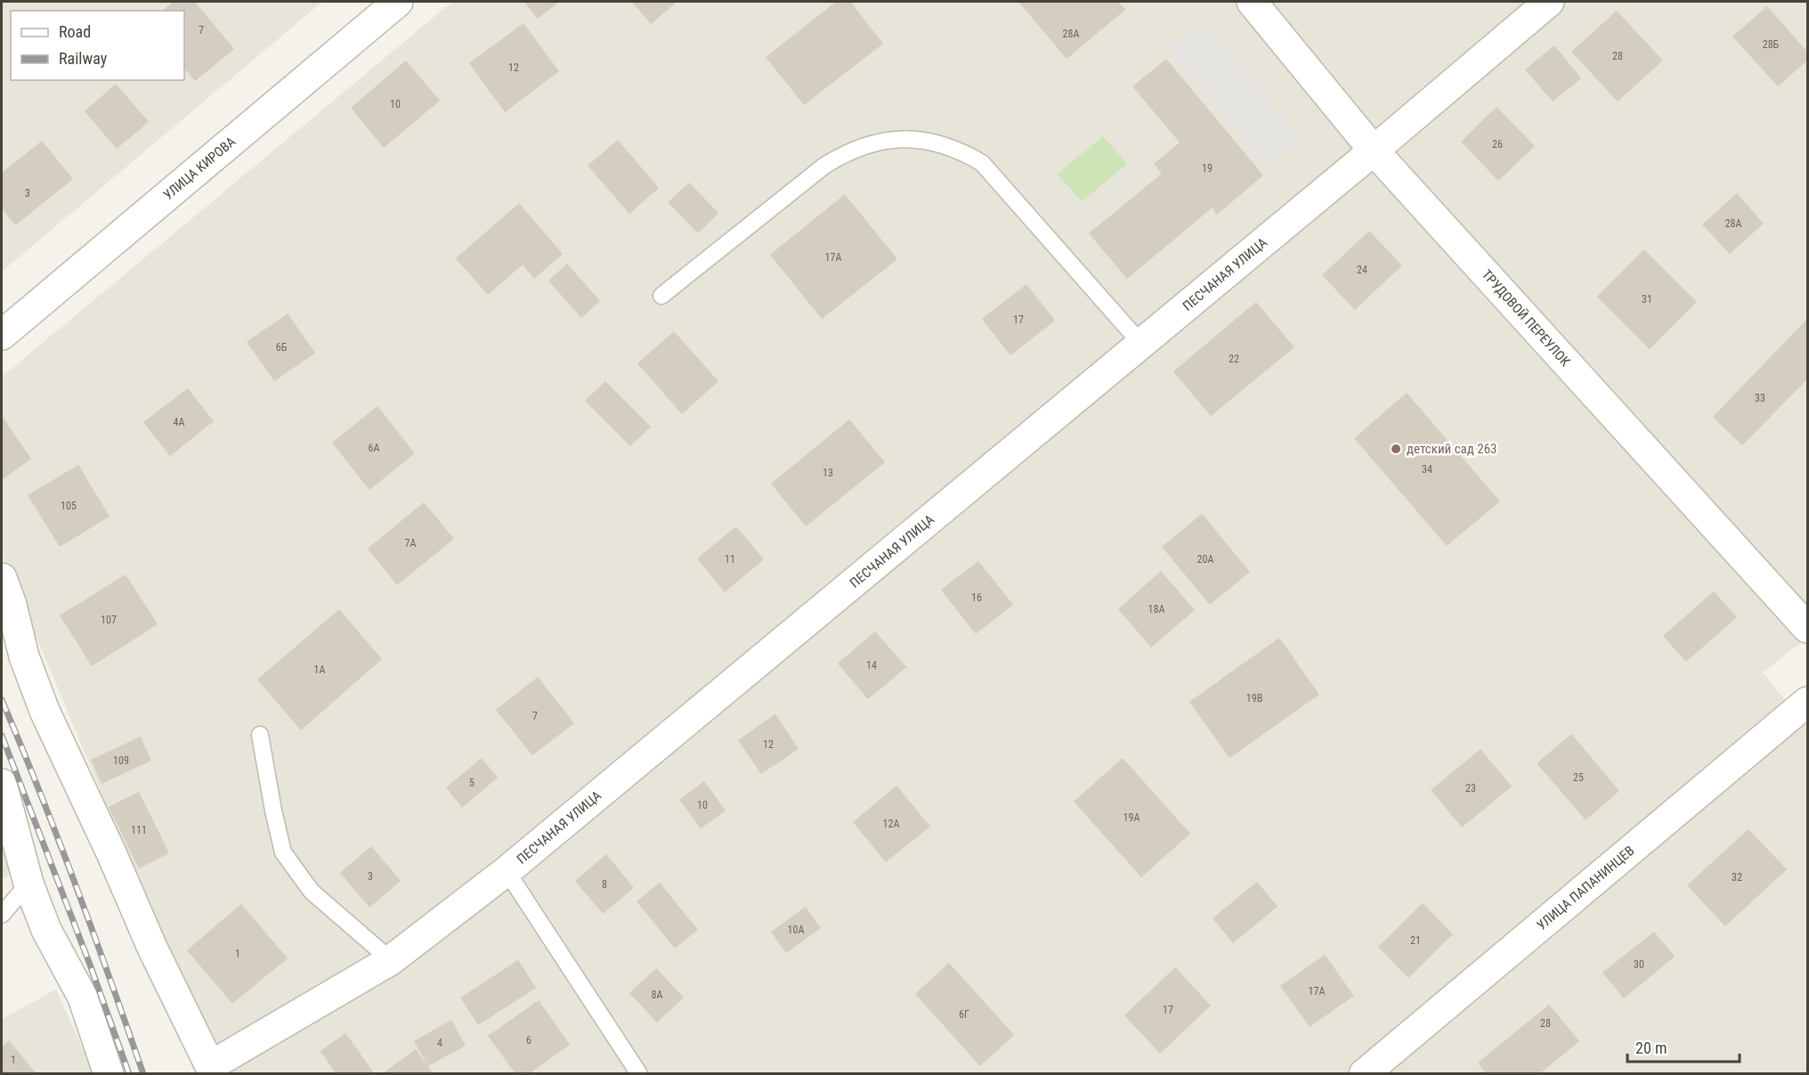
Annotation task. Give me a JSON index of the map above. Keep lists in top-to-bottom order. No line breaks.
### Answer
{"streets":{"street":["УЛИЦА КИРОВА","ПЕСЧАНАЯ УЛИЦА","ТРУДОВОЙ ПЕРЕУЛОК","УЛИЦА ПАПАНИНЦЕВ"]},"crossings":[["ПЕСЧАНАЯ УЛИЦА","ТРУДОВОЙ ПЕРЕУЛОК"]],"places":["детский сад 263"],"house_numbers":["7","28A","28Б","28","12","10","26","19","3","28А","17А","24","31","17","6Б","22","33","4А","6А","34","13","105","7А","11","20А","16","18А","107","14","1А","19В","7","12","109","25","5","23","10","19А","12А","111","3","32","8","10А","21","1","30","17А","8А","17","6Г","28","6","4","1"],"legend":["Road","Railway"],"scale_bar":"20 m"}
